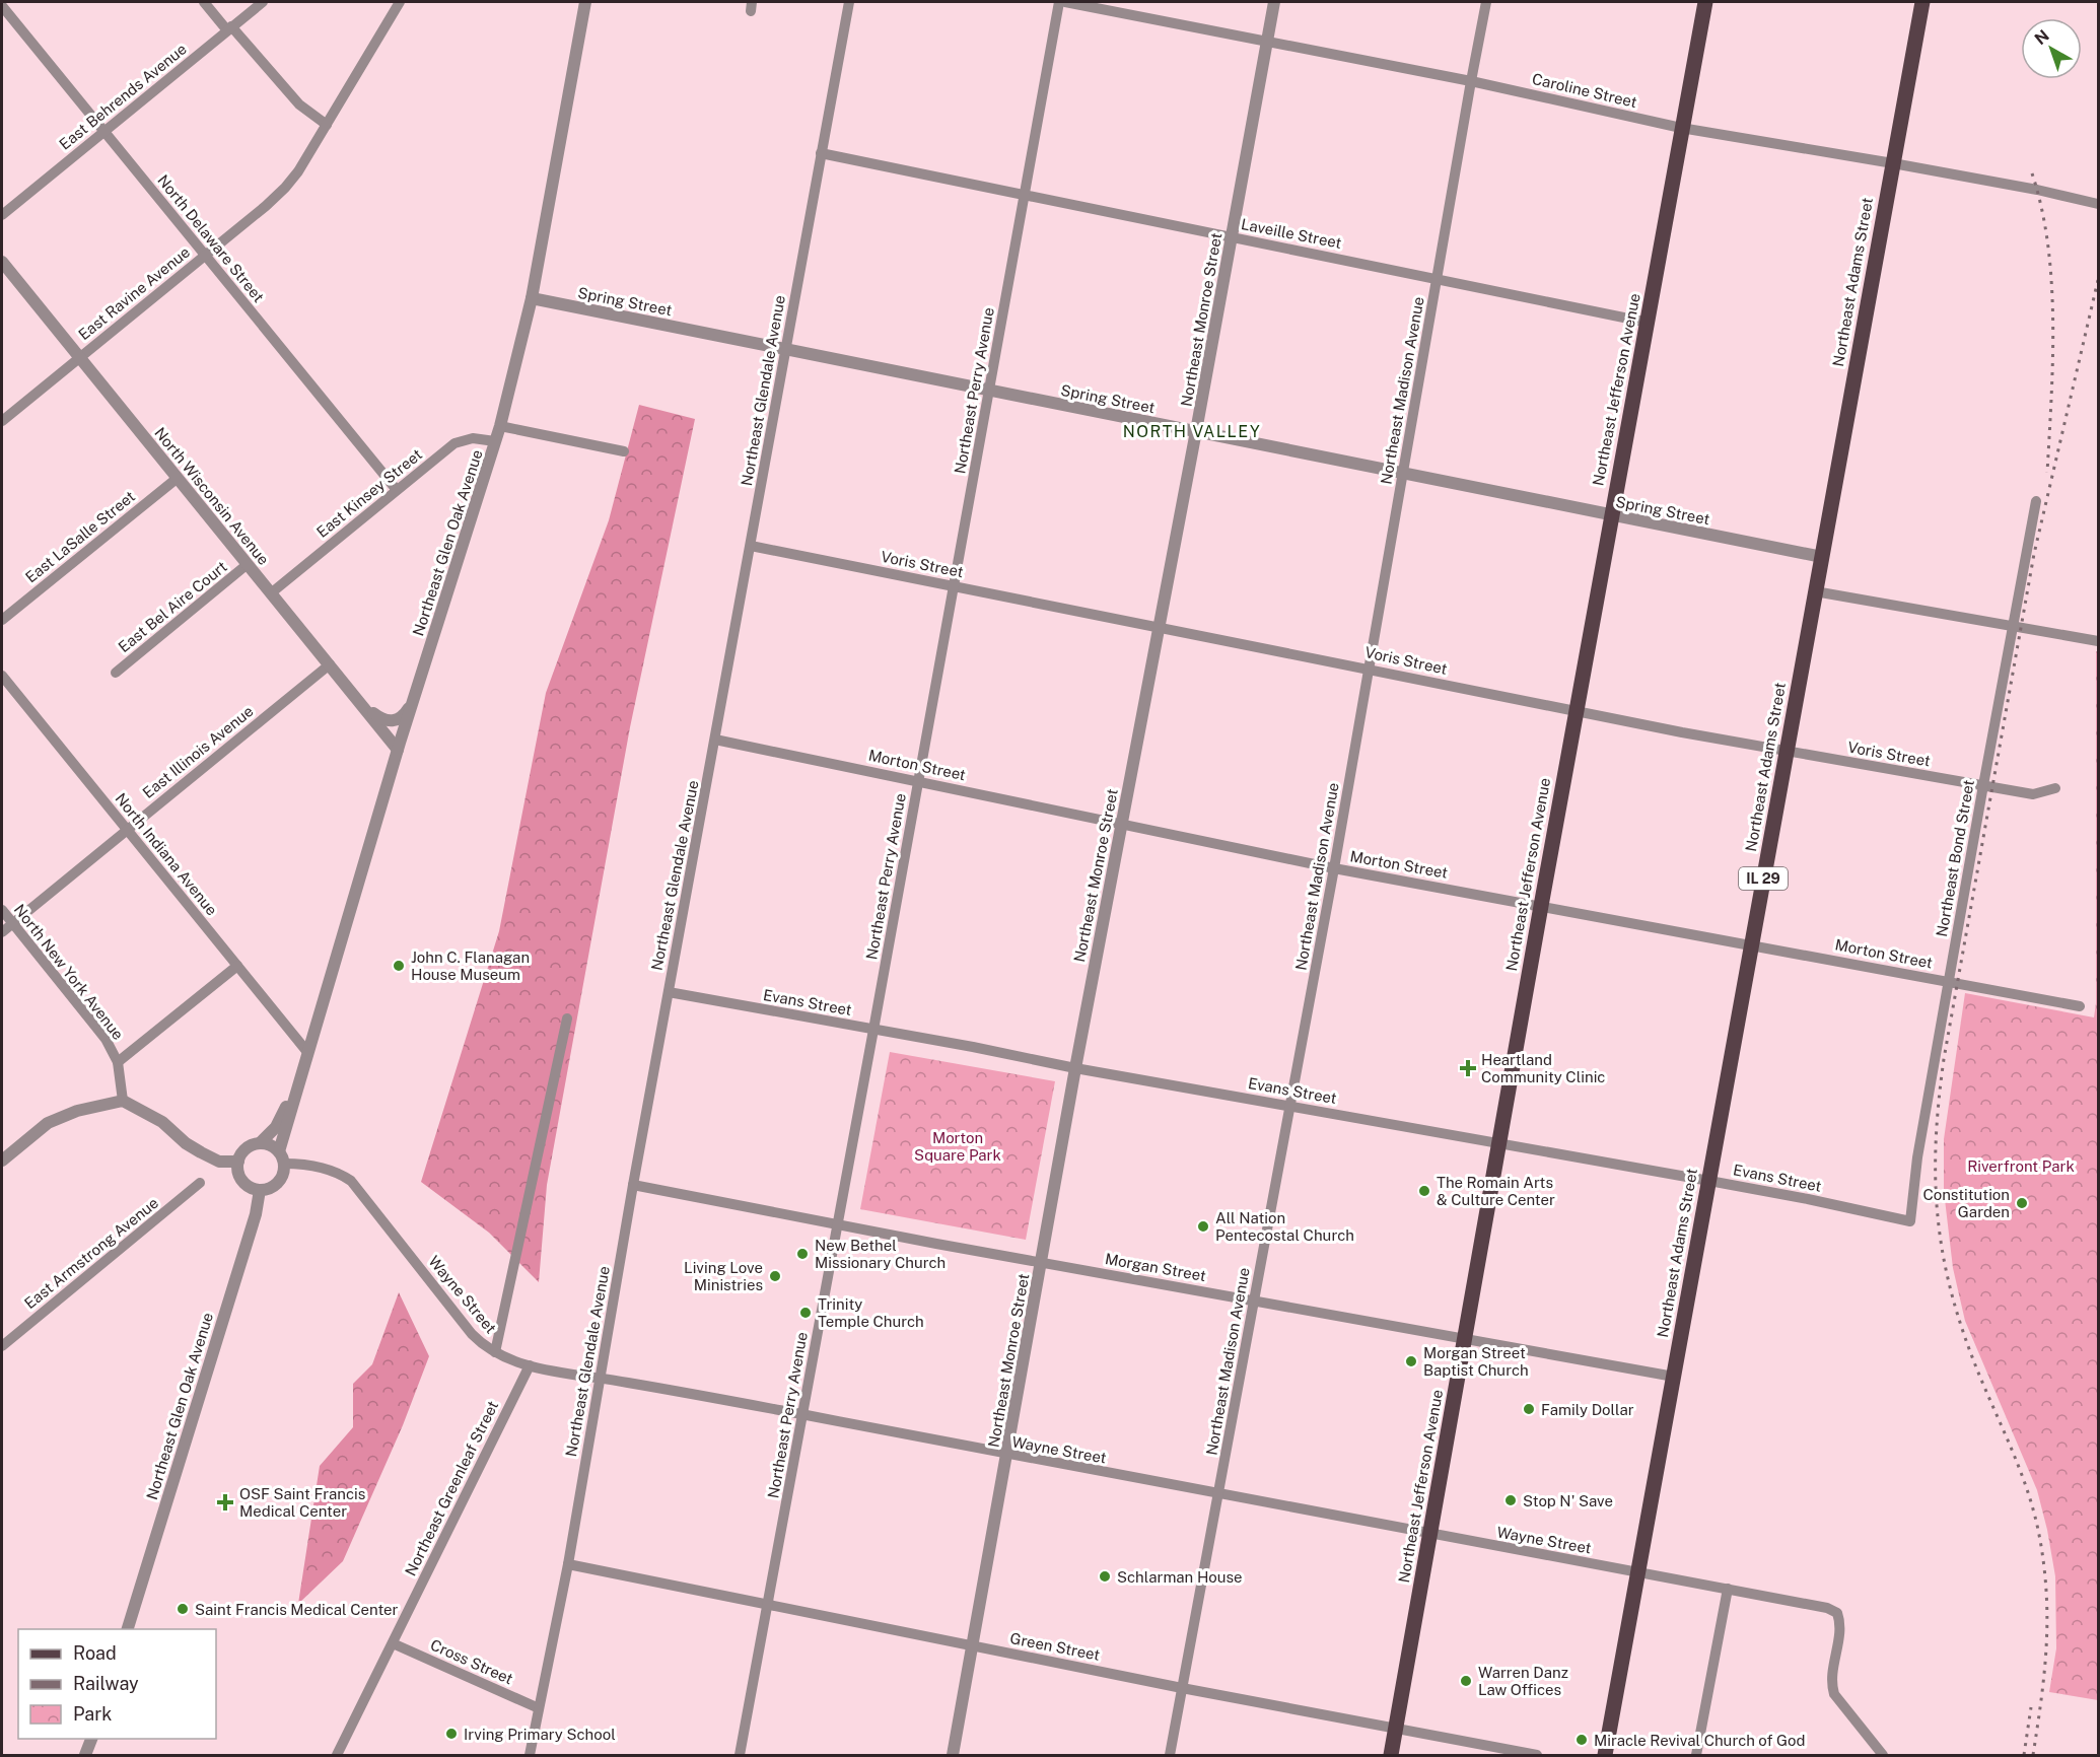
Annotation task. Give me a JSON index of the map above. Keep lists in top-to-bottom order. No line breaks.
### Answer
{"streets":{"main road":["Northeast Adams Street","Northeast Jefferson Avenue","IL 29"],"street":["Caroline Street","East Behrends Avenue","Laveille Street","North Delaware Street","East Ravine Avenue","Spring Street","Northeast Monroe Street","Northeast Glendale Avenue","Northeast Perry Avenue","Northeast Madison Avenue","East Kinsey Street","North Wisconsin Avenue","East LaSalle Street","Northeast Glen Oak Avenue","Voris Street","East Bel Aire Court","East Illinois Avenue","Morton Street","North Indiana Avenue","Northeast Bond Street","North New York Avenue","Evans Street","East Armstrong Avenue","Morgan Street","Wayne Street","Northeast Greenleaf Street","Green Street","Cross Street"]},"crossings":[["Caroline Street","Northeast Adams Street"],["Caroline Street","Northeast Monroe Street"],["Caroline Street","Northeast Jefferson Avenue"],["Caroline Street","Northeast Madison Avenue"],["East Behrends Avenue","North Delaware Street"],["Laveille Street","Northeast Monroe Street"],["Laveille Street","Northeast Jefferson Avenue"],["Laveille Street","Northeast Glendale Avenue"],["Laveille Street","Northeast Perry Avenue"],["Laveille Street","Northeast Madison Avenue"],["North Delaware Street","East Ravine Avenue"],["North Delaware Street","East Kinsey Street"],["Northeast Adams Street","Spring Street"],["Northeast Adams Street","Voris Street"],["Northeast Adams Street","Morton Street"],["Northeast Adams Street","Evans Street"],["Northeast Adams Street","Morgan Street"],["Northeast Adams Street","Wayne Street"],["East Ravine Avenue","North Wisconsin Avenue"],["Spring Street","Northeast Monroe Street"],["Spring Street","Northeast Jefferson Avenue"],["Spring Street","Northeast Glendale Avenue"],["Spring Street","Northeast Perry Avenue"],["Spring Street","Northeast Madison Avenue"],["Spring Street","Northeast Glen Oak Avenue"],["Northeast Monroe Street","Voris Street"],["Northeast Monroe Street","Morton Street"],["Northeast Monroe Street","Evans Street"],["Northeast Monroe Street","Morgan Street"],["Northeast Monroe Street","Wayne Street"],["Northeast Monroe Street","Green Street"],["Northeast Jefferson Avenue","Voris Street"],["Northeast Jefferson Avenue","Morton Street"],["Northeast Jefferson Avenue","Evans Street"],["Northeast Jefferson Avenue","Morgan Street"],["Northeast Jefferson Avenue","Wayne Street"],["Northeast Jefferson Avenue","Green Street"],["Northeast Glendale Avenue","Voris Street"],["Northeast Glendale Avenue","Morton Street"],["Northeast Glendale Avenue","Evans Street"],["Northeast Glendale Avenue","Morgan Street"],["Northeast Glendale Avenue","Wayne Street"],["Northeast Glendale Avenue","Green Street"],["Northeast Glendale Avenue","Cross Street"],["Northeast Perry Avenue","Voris Street"],["Northeast Perry Avenue","Morton Street"],["Northeast Perry Avenue","Evans Street"],["Northeast Perry Avenue","Morgan Street"],["Northeast Perry Avenue","Wayne Street"],["Northeast Perry Avenue","Green Street"],["Northeast Madison Avenue","Voris Street"],["Northeast Madison Avenue","Morton Street"],["Northeast Madison Avenue","Evans Street"],["Northeast Madison Avenue","Morgan Street"],["Northeast Madison Avenue","Wayne Street"],["Northeast Madison Avenue","Green Street"],["East Kinsey Street","North Wisconsin Avenue"],["East Kinsey Street","Northeast Glen Oak Avenue"],["North Wisconsin Avenue","East LaSalle Street"],["North Wisconsin Avenue","Northeast Glen Oak Avenue"],["North Wisconsin Avenue","East Bel Aire Court"],["North Wisconsin Avenue","East Illinois Avenue"],["Northeast Glen Oak Avenue","North Indiana Avenue"],["Northeast Glen Oak Avenue","Wayne Street"],["Voris Street","Northeast Bond Street"],["East Illinois Avenue","North Indiana Avenue"],["East Illinois Avenue","North New York Avenue"],["Morton Street","Northeast Bond Street"],["Northeast Bond Street","Evans Street"],["Wayne Street","Northeast Greenleaf Street"],["Northeast Greenleaf Street","Cross Street"]],"districts":["NORTH VALLEY"],"parks":["Morton Square Park","Riverfront Park"],"places":{"other":["John C. Flanagan House Museum","The Romain Arts & Culture Center","Constitution Garden","All Nation Pentecostal Church","New Bethel Missionary Church","Living Love Ministries","Trinity Temple Church","Morgan Street Baptist Church","Family Dollar","Stop N' Save","Schlarman House","Saint Francis Medical Center","Warren Danz Law Offices","Irving Primary School","Miracle Revival Church of God"],"health":["Heartland Community Clinic","OSF Saint Francis Medical Center"]},"legend":["Road","Railway","Park"],"north":"top left"}
